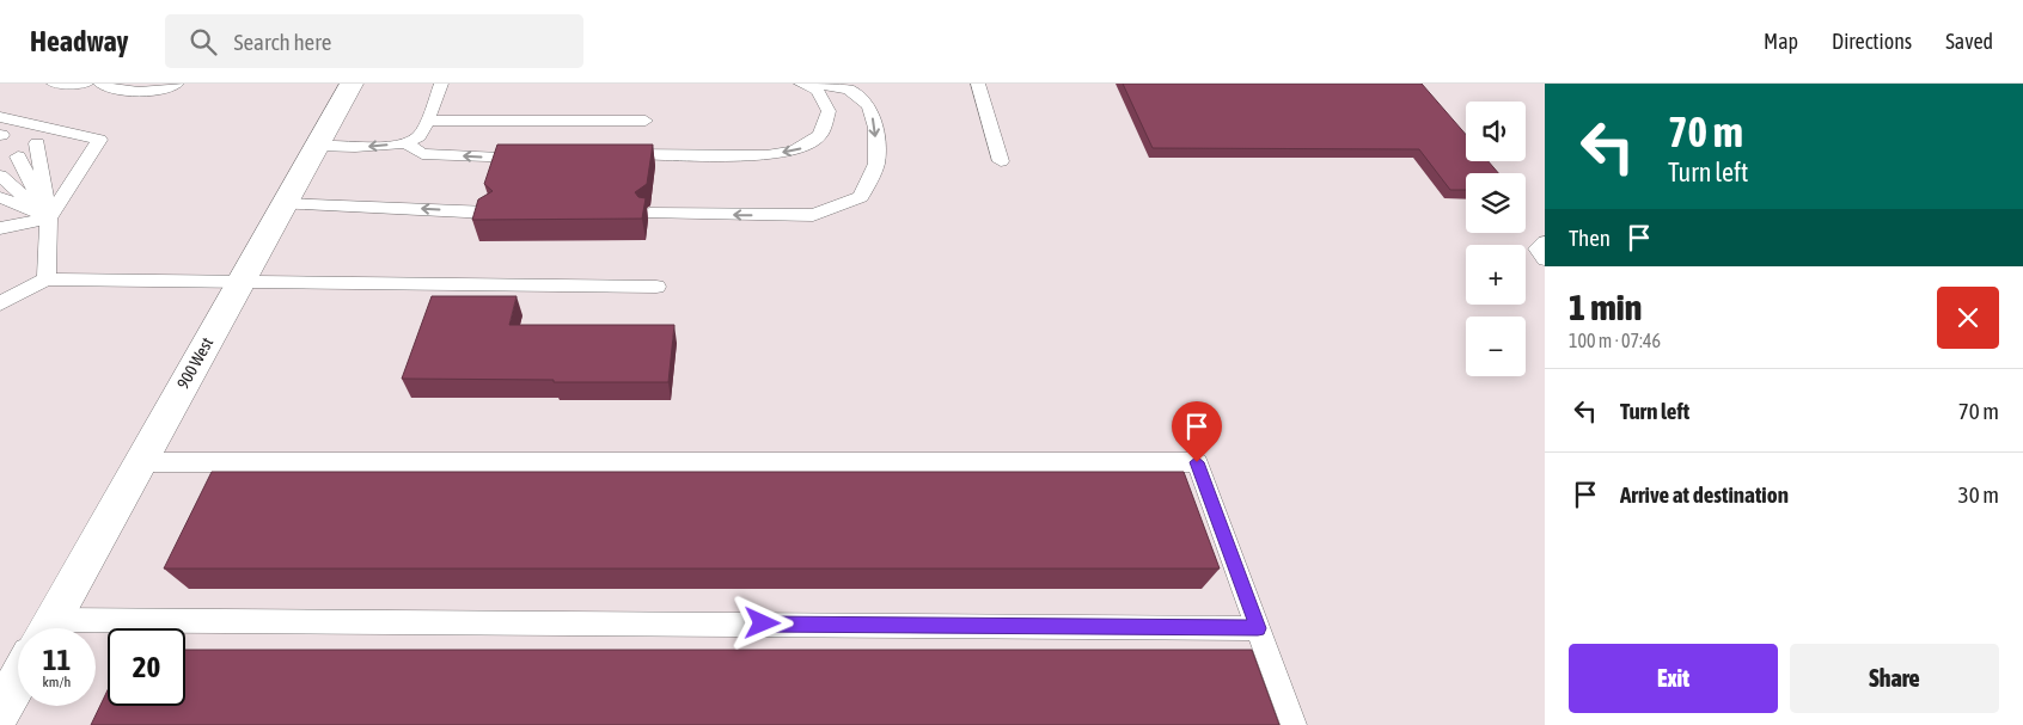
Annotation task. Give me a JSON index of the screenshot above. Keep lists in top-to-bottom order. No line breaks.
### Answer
{"streets":{"main road":["900 West"]},"page":{"header":"Headway","search":"Search here","nav":["Map","Directions","Saved"],"turn":["70 m","Turn left"],"map_buttons":["+","−"],"then":"Then","heading":["1 min","100 m · 07:46"],"list":[{"name":"Turn left","value":"70 m"},{"name":"Arrive at destination","value":"30 m"}],"speed":"11 km/h","limit":"20","buttons":["Exit","Share"]}}
